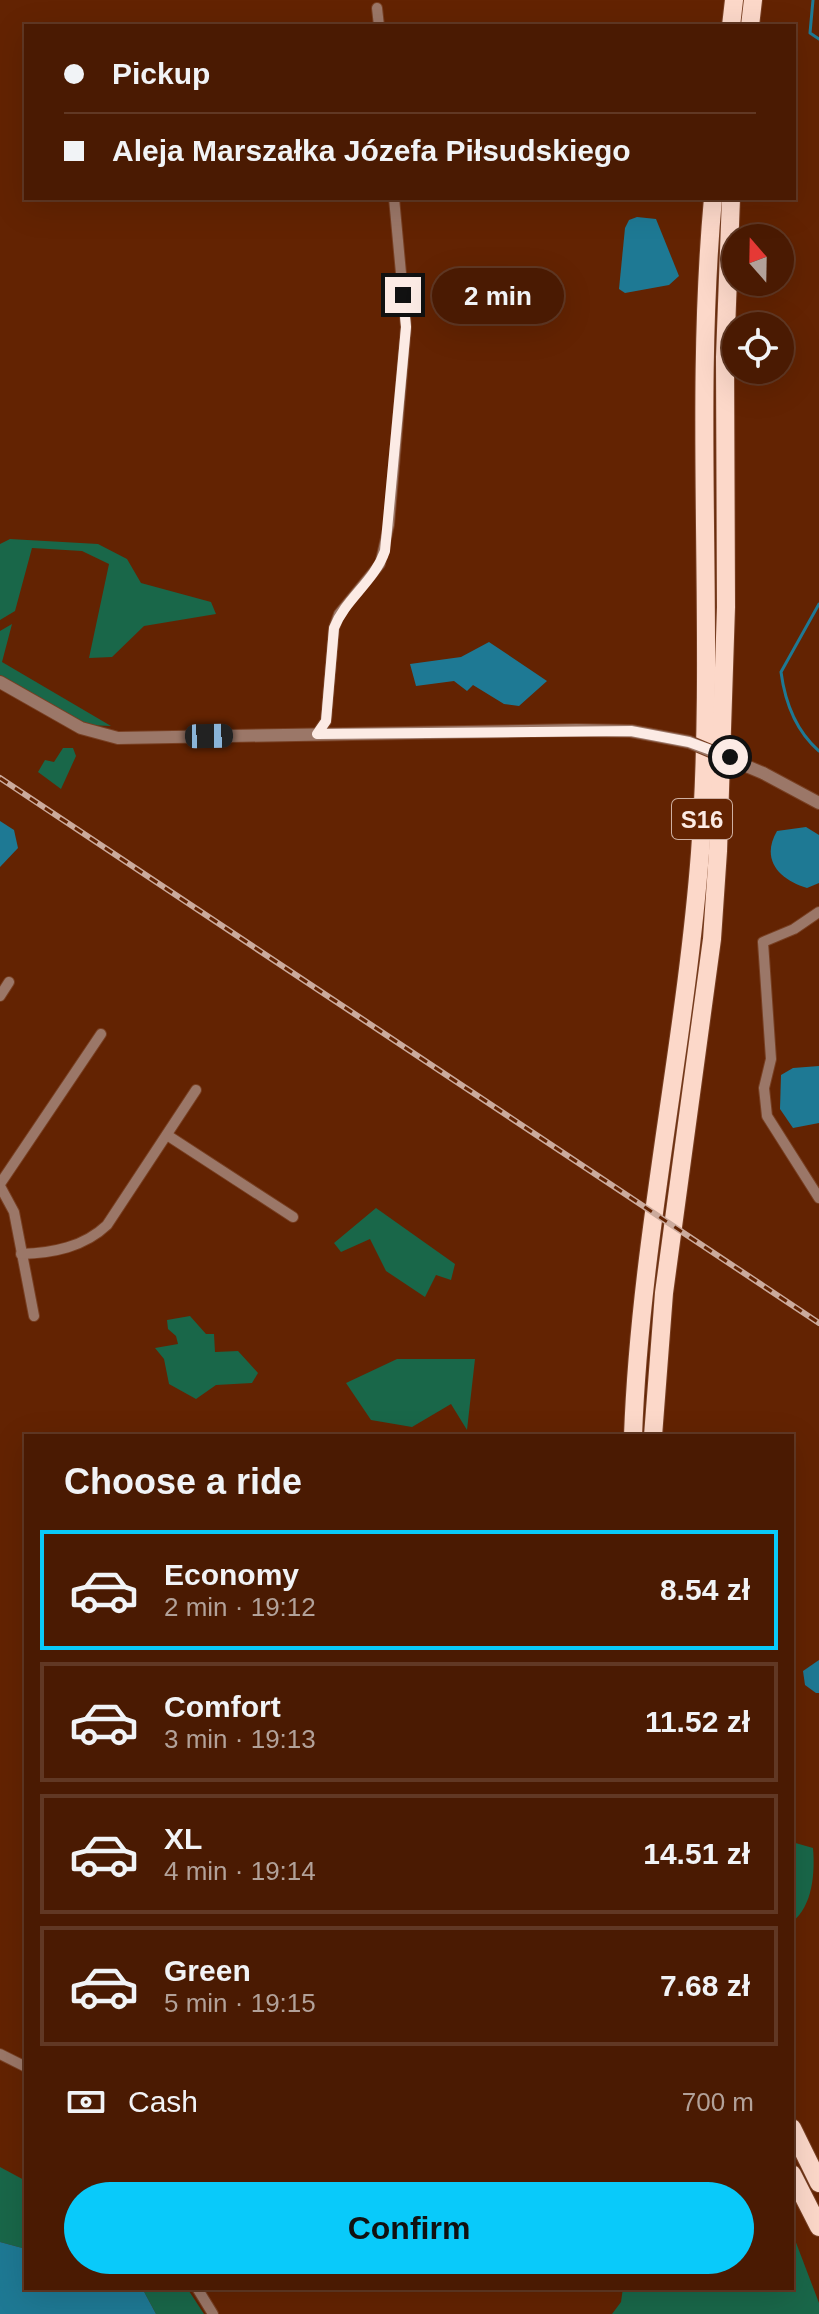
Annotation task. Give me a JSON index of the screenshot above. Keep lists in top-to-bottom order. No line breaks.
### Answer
{"streets":{"highway":["S16"]},"north":"top","page":{"banner":["Pickup","Aleja Marszałka Józefa Piłsudskiego"],"bubble":"2 min","heading":"Choose a ride","list":[{"name":"Economy","note":"2 min · 19:12","value":"8.54 zł"},{"name":"Comfort","note":"3 min · 19:13","value":"11.52 zł"},{"name":"XL","note":"4 min · 19:14","value":"14.51 zł"},{"name":"Green","note":"5 min · 19:15","value":"7.68 zł"}],"pay":["Cash","700 m"],"buttons":"Confirm"}}
